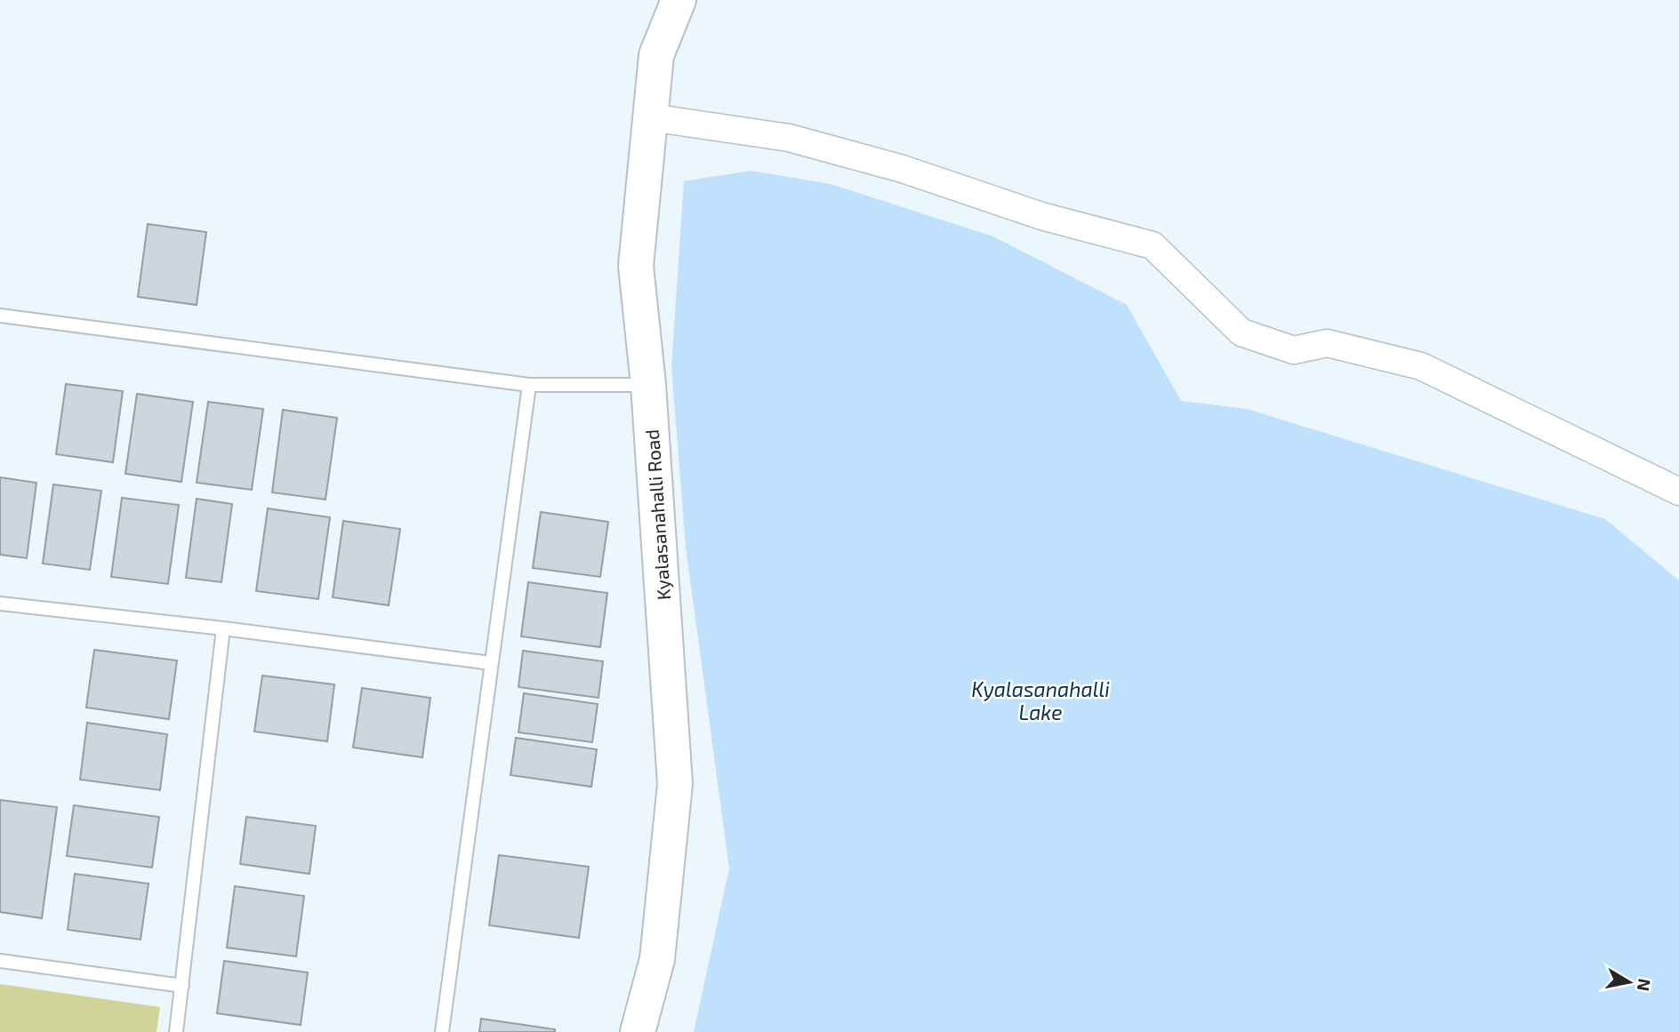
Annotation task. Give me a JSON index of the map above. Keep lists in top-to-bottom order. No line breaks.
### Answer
{"streets":{"street":["Kyalasanahalli Road"]},"water":["Kyalasanahalli Lake"],"north":"right"}
